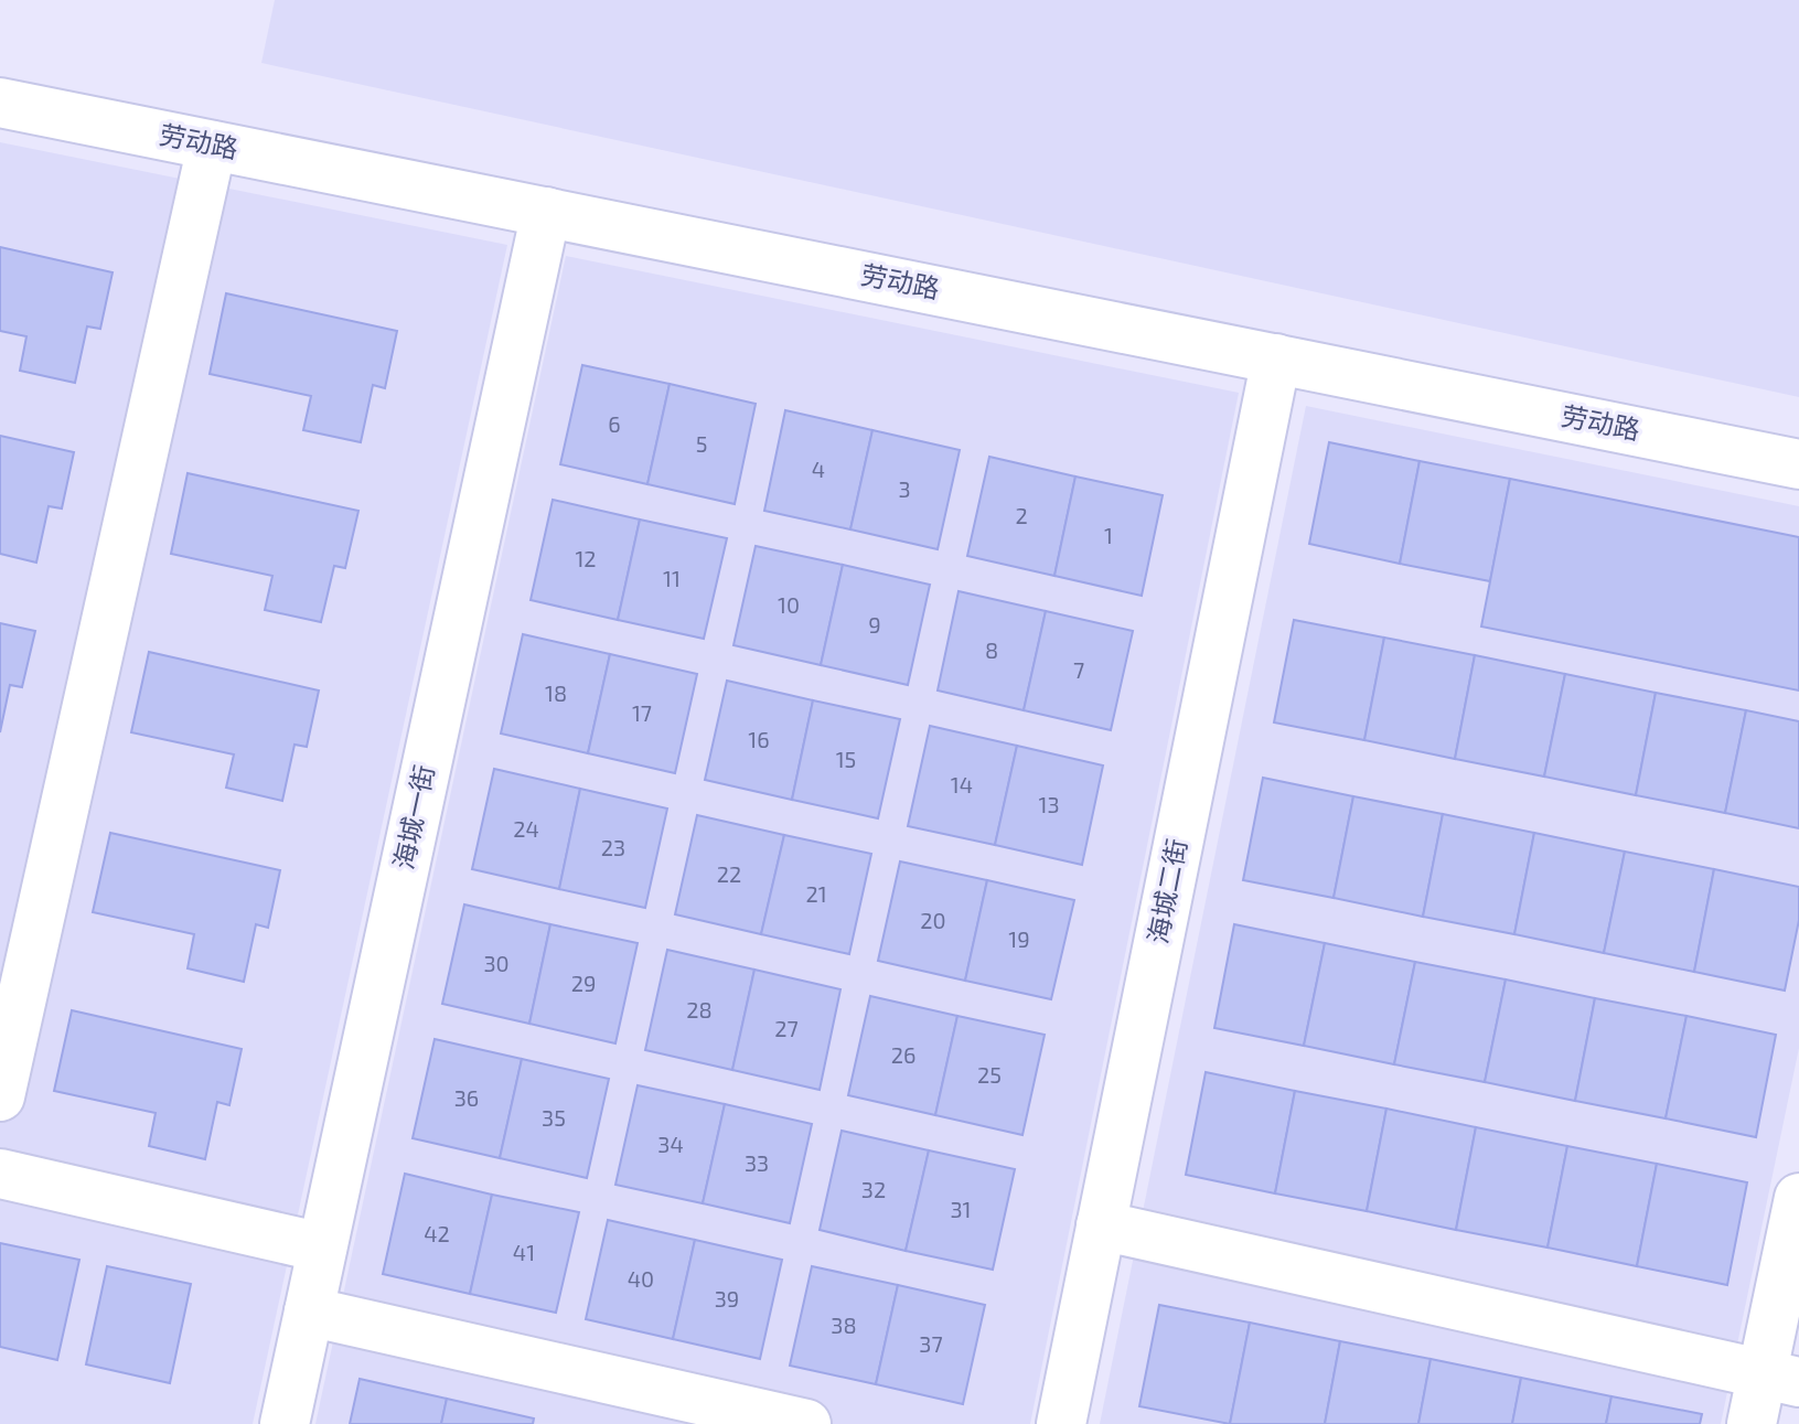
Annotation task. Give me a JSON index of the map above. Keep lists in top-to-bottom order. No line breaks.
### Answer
{"streets":{"street":["劳动路","海城一街","海城二街"]},"crossings":[["劳动路","海城一街"],["劳动路","海城二街"]],"house_numbers":["6","5","4","3","2","1","12","11","10","9","8","7","18","17","16","15","14","13","24","23","22","21","20","19","30","29","28","27","26","25","36","35","34","33","32","31","42","41","40","39","38","37"]}
